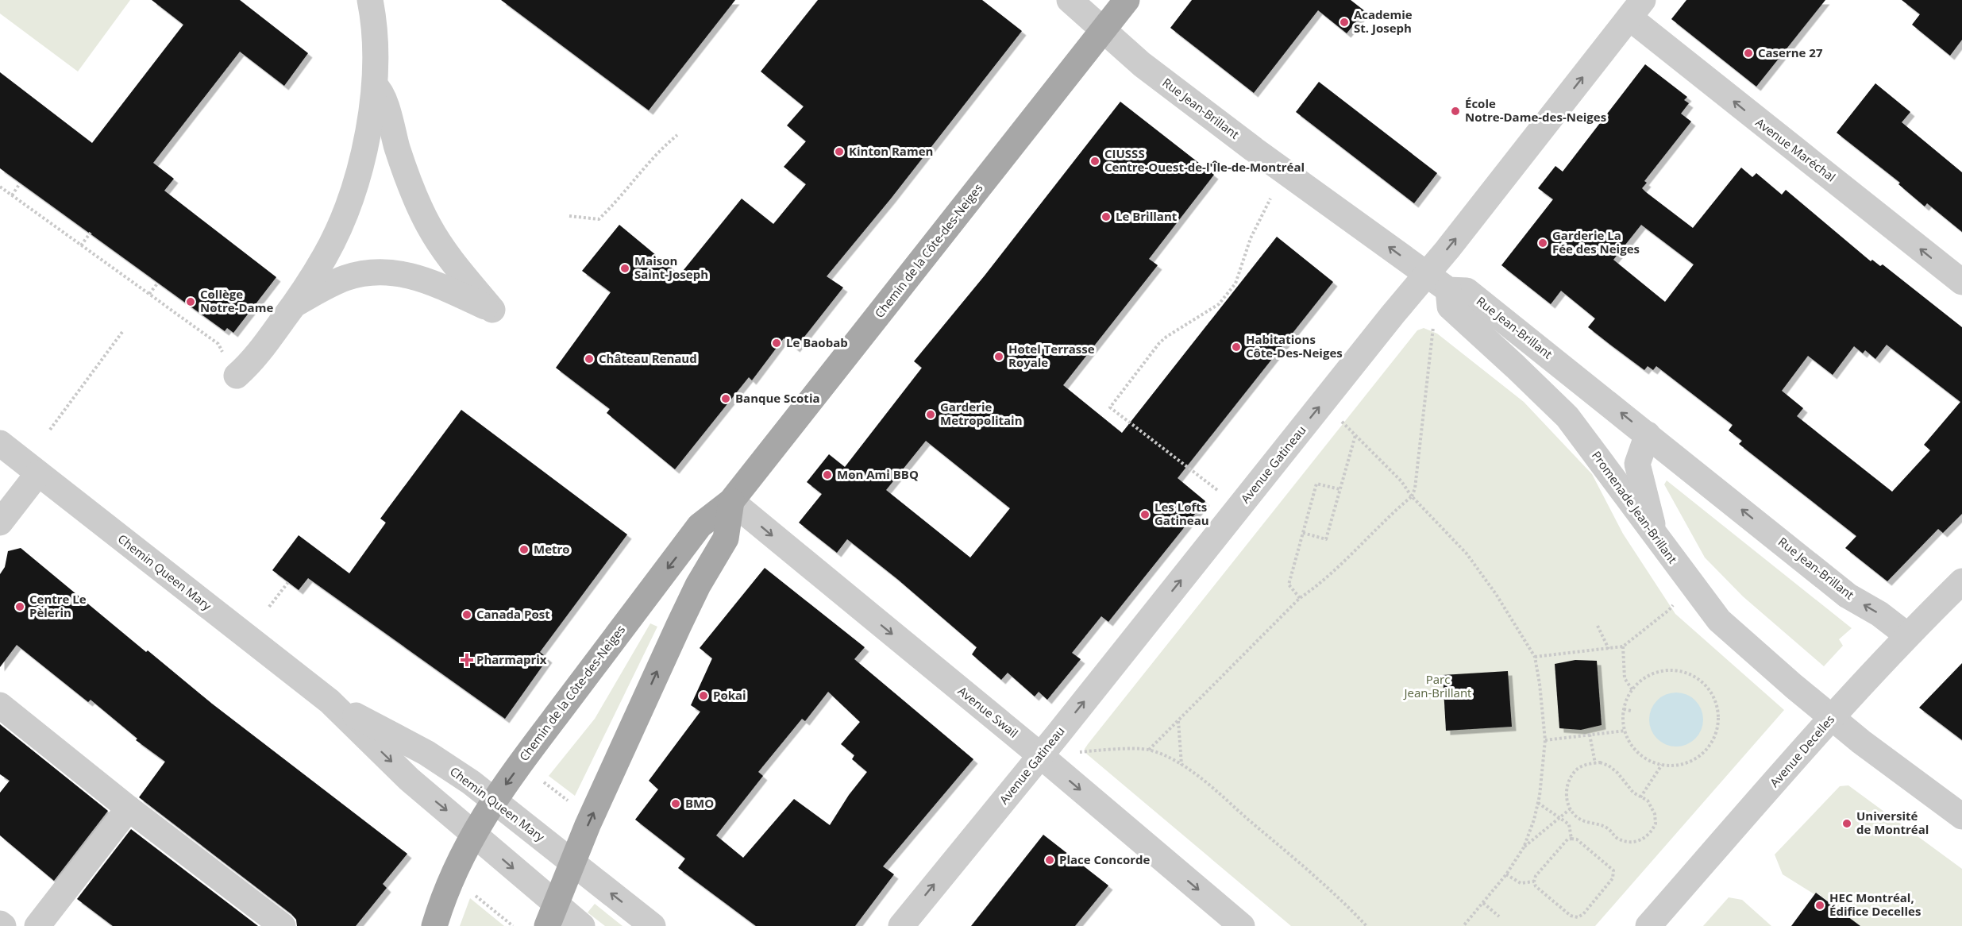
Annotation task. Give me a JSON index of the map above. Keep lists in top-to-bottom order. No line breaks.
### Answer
{"streets":{"main road":["Chemin de la Côte-des-Neiges"],"street":["Rue Jean-Brillant","Avenue Maréchal","Avenue Gatineau","Promenade Jean-Brillant","Chemin Queen Mary","Avenue Swail","Avenue Decelles"]},"crossings":[["Rue Jean-Brillant","Chemin de la Côte-des-Neiges"],["Rue Jean-Brillant","Avenue Gatineau"],["Rue Jean-Brillant","Promenade Jean-Brillant"],["Rue Jean-Brillant","Avenue Decelles"],["Avenue Maréchal","Avenue Gatineau"],["Chemin de la Côte-des-Neiges","Chemin Queen Mary"],["Chemin de la Côte-des-Neiges","Avenue Swail"],["Avenue Gatineau","Avenue Swail"],["Promenade Jean-Brillant","Avenue Decelles"]],"one_way":["Rue Jean-Brillant","Avenue Maréchal","Avenue Gatineau","Avenue Swail"],"parks":["Parc Jean-Brillant"],"places":{"other":["Academie St. Joseph","Caserne 27","École Notre-Dame-des-Neiges","Kinton Ramen","CIUSSS Centre-Ouest-de-l'Île-de-Montréal","Le Brillant","Garderie La Fée des Neiges","Maison Saint-Joseph","Collège Notre-Dame","Le Baobab","Habitations Côte-Des-Neiges","Hotel Terrasse Royale","Château Renaud","Banque Scotia","Garderie Metropolitain","Mon Ami BBQ","Les Lofts Gatineau","Metro","Centre Le Pèlerin","Canada Post","Pokai","BMO","Université de Montréal","Place Concorde","HEC Montréal, Édifice Decelles"],"health":["Pharmaprix"]}}
